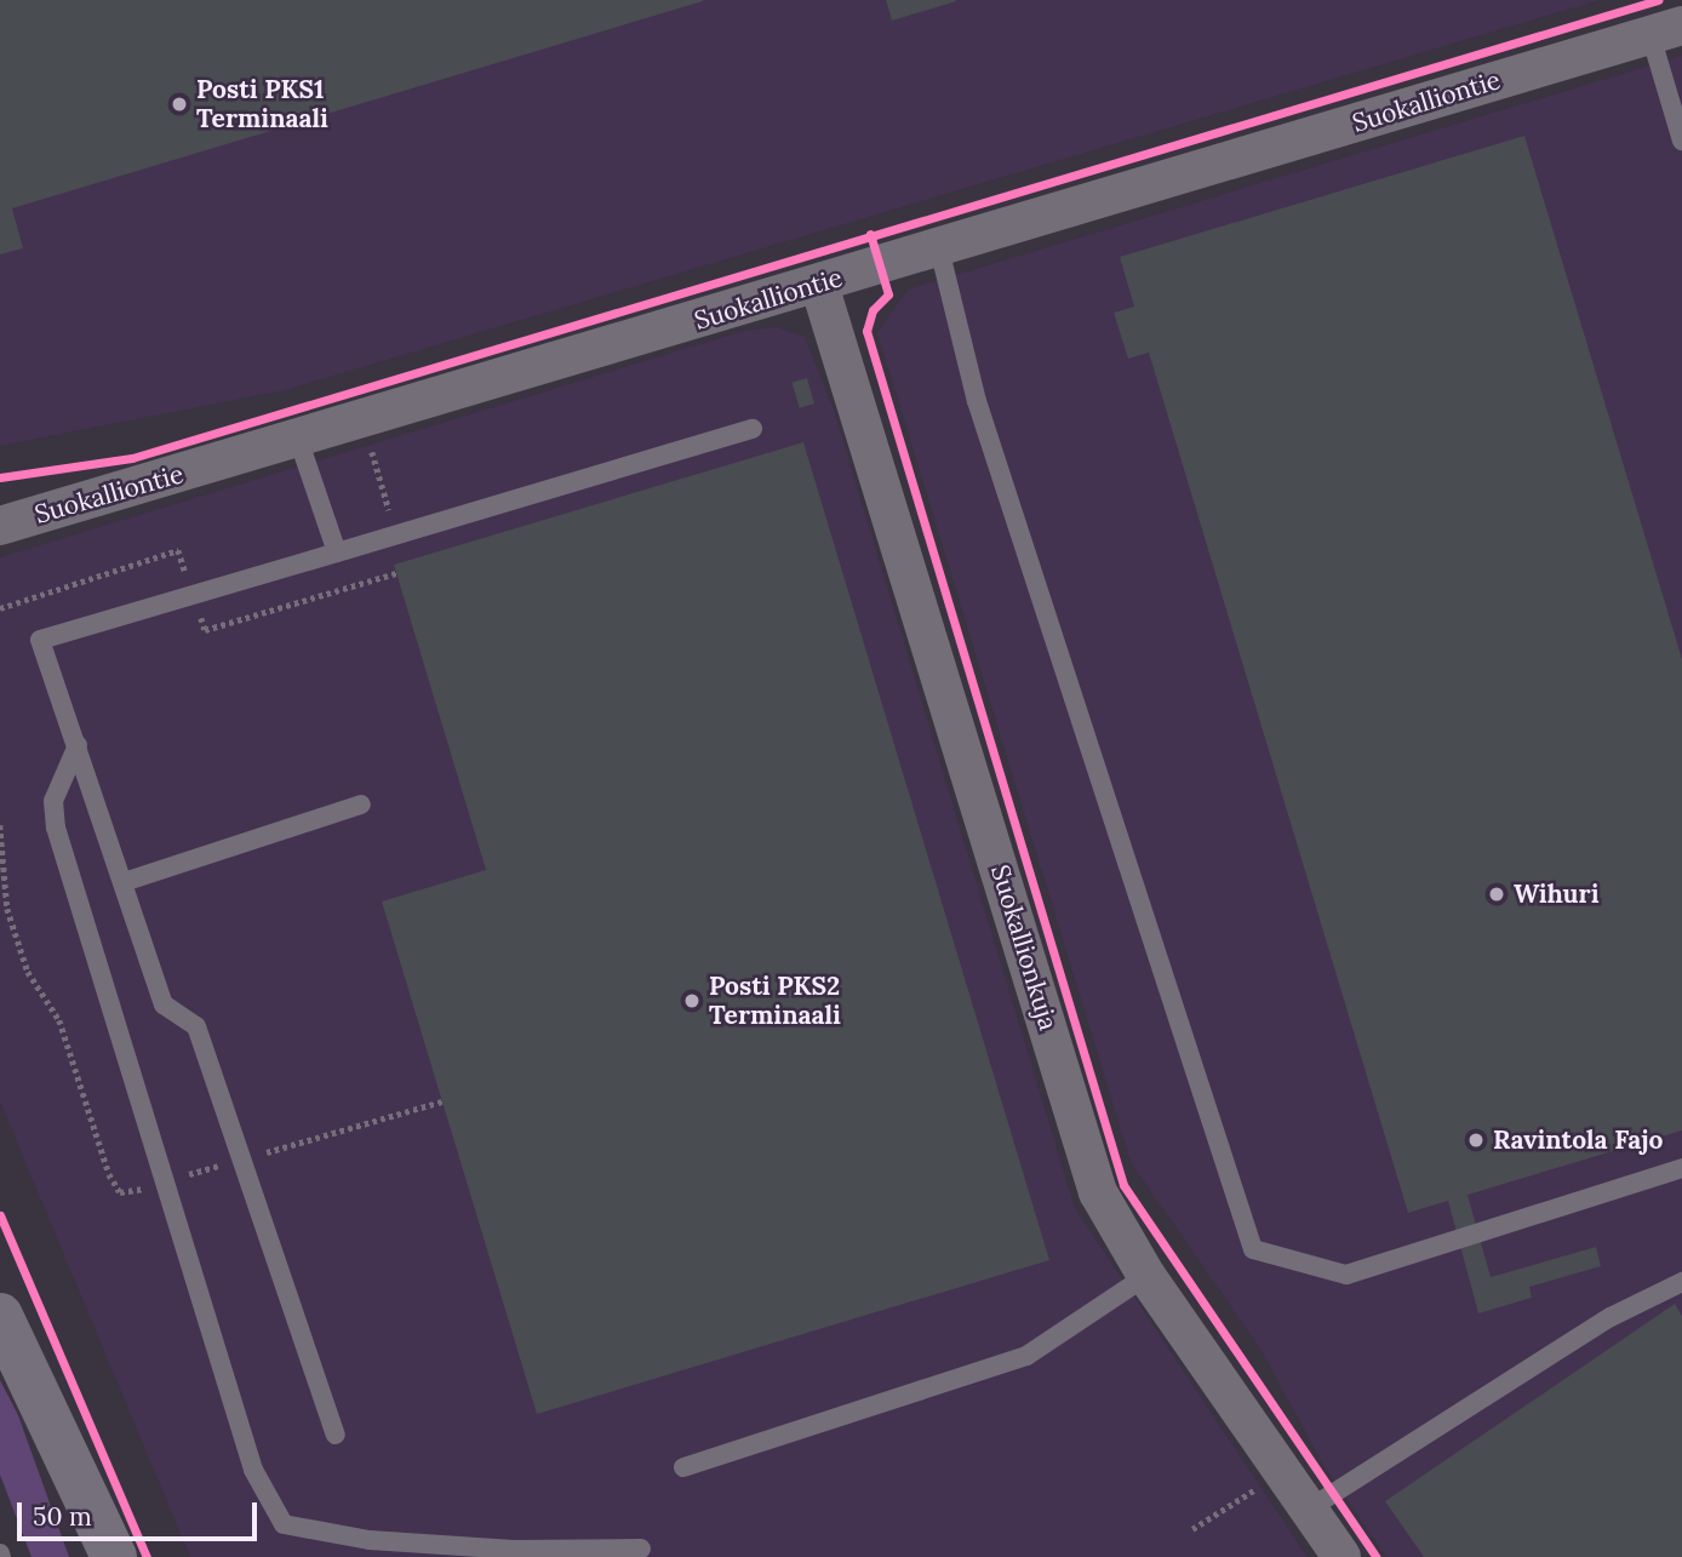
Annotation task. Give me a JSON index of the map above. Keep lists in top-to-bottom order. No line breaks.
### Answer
{"streets":{"street":["Suokalliontie","Suokallionkuja"]},"crossings":[["Suokalliontie","Suokallionkuja"]],"places":["Posti PKS1 Terminaali","Wihuri","Posti PKS2 Terminaali","Ravintola Fajo"],"scale_bar":"50 m"}
